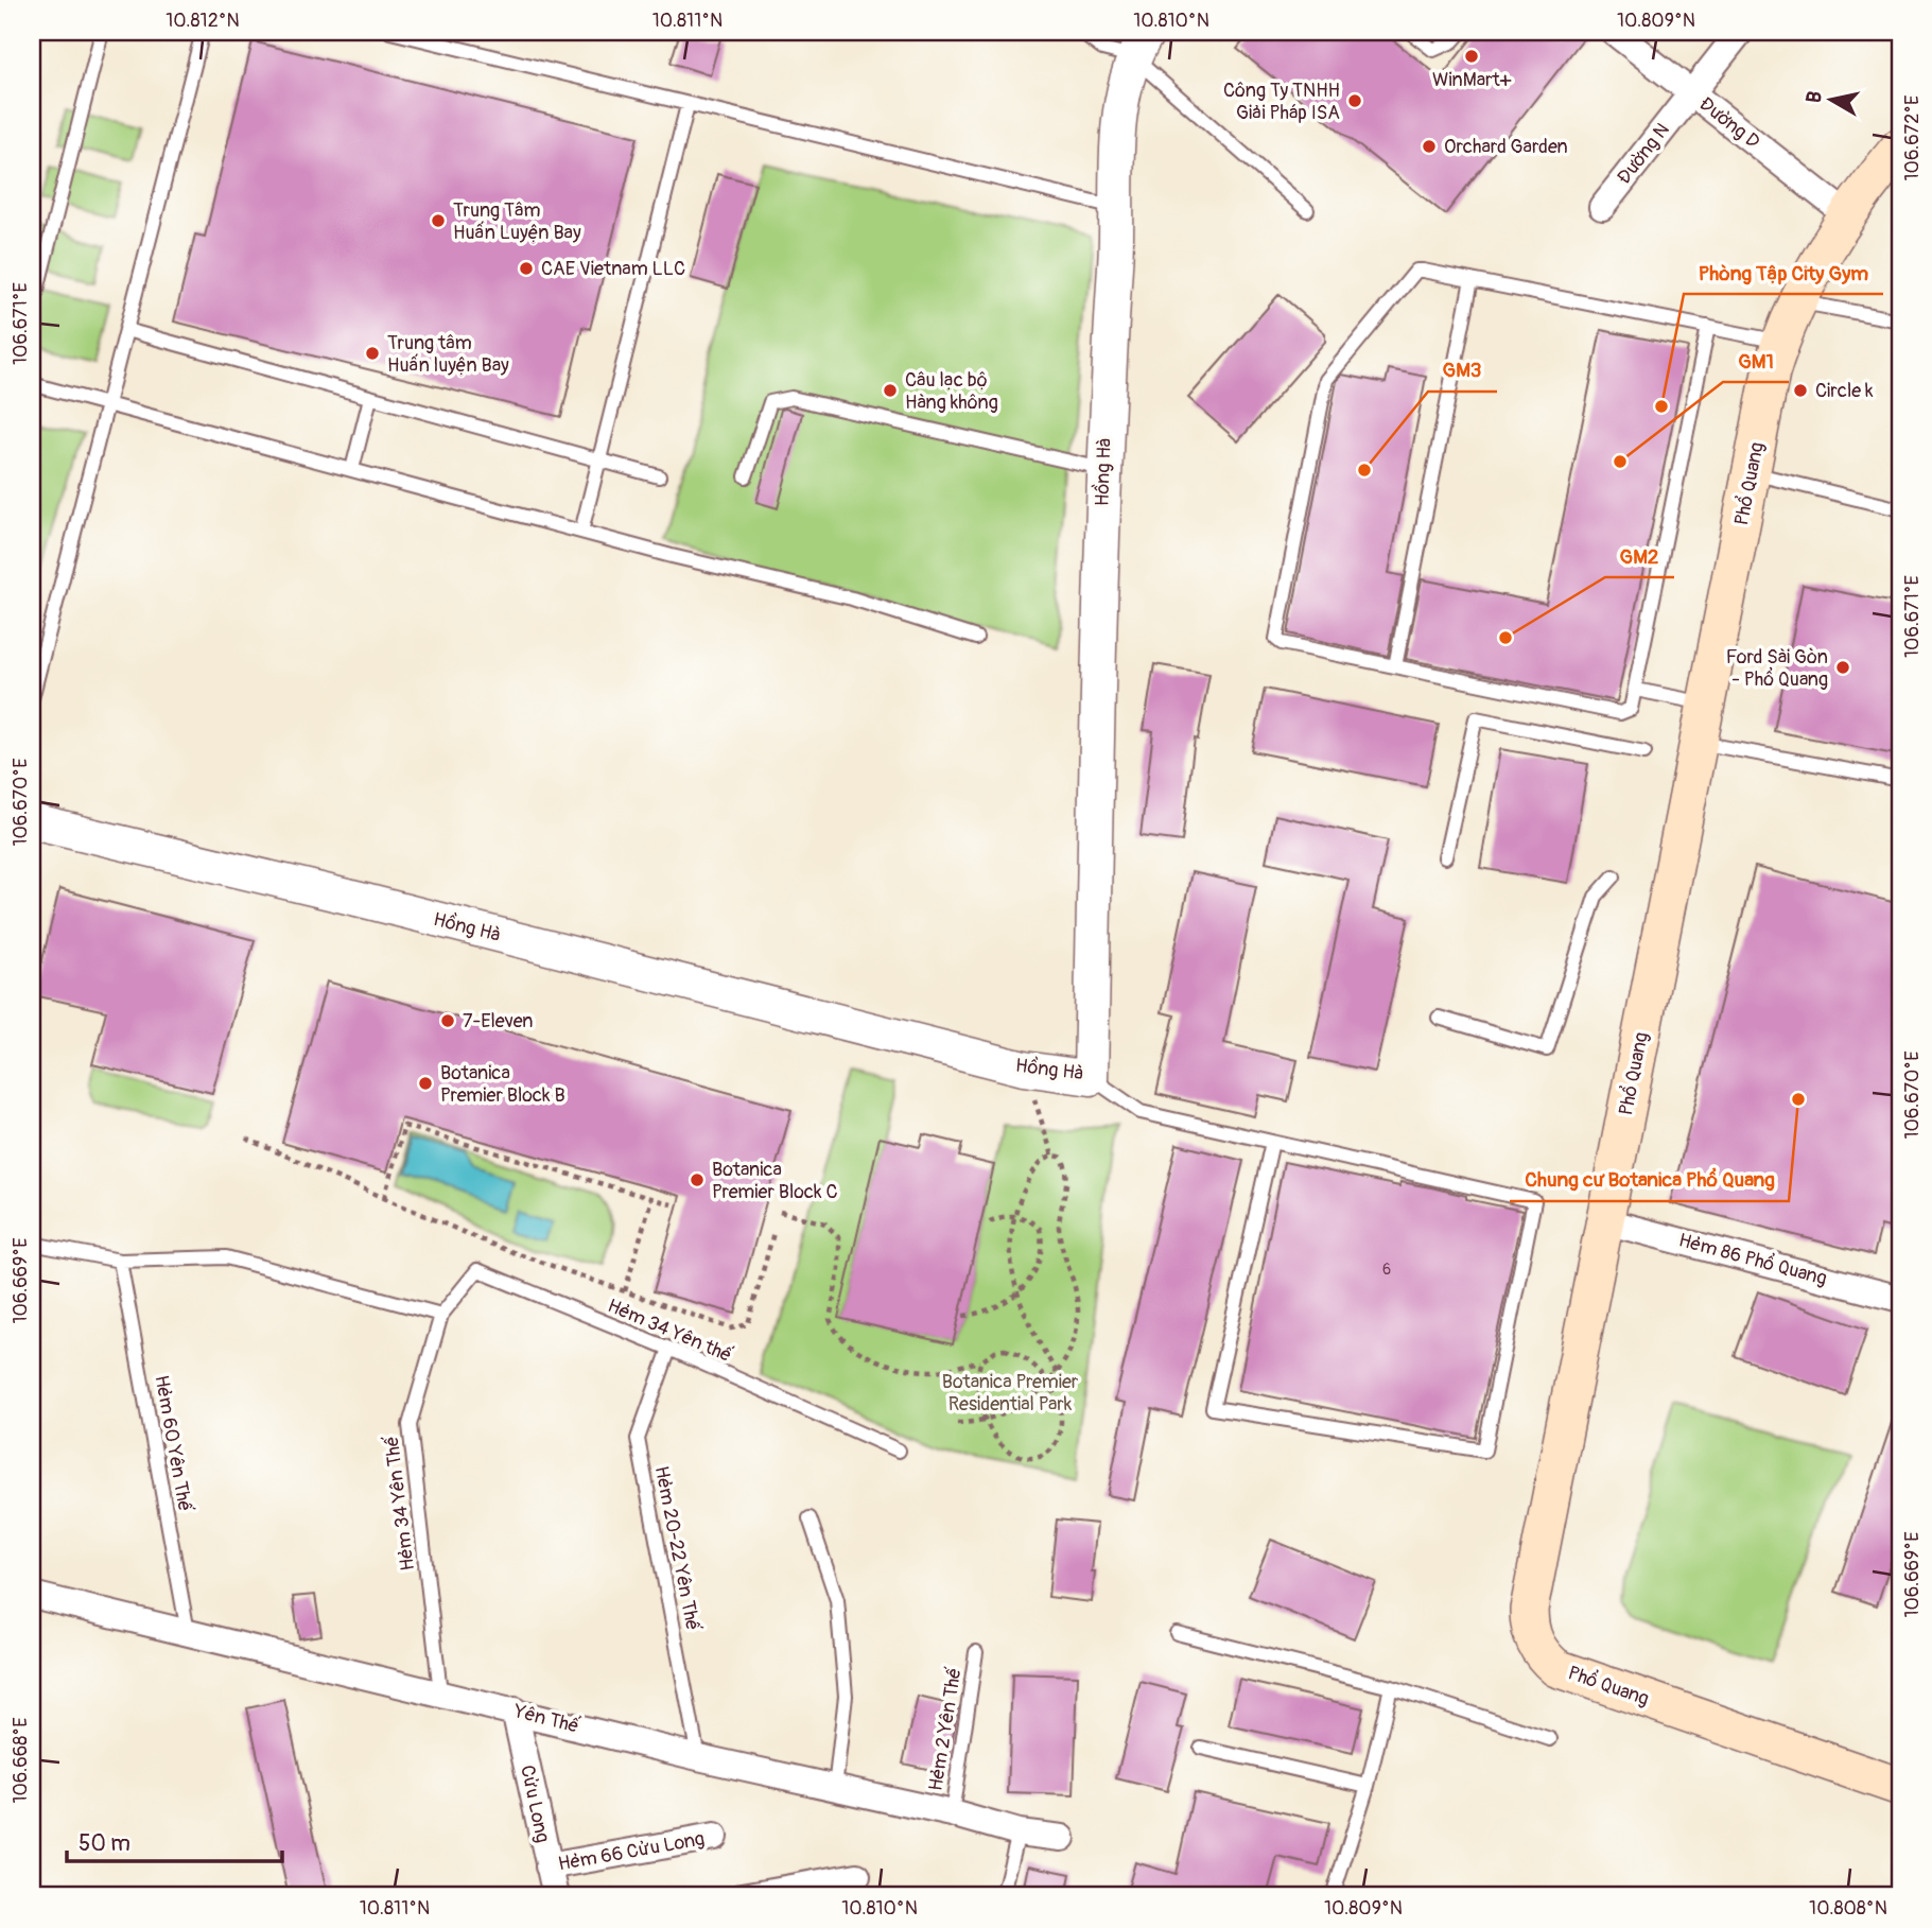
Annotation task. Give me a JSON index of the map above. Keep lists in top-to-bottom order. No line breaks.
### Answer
{"streets":{"main road":["Phổ Quang"],"street":["Đường D","Đường N","Hồng Hà","Hẻm 86 Phổ Quang","Yên Thế","Cửu Long","Hẻm 66 Cửu Long"],"lane":["Hẻm 34 Yên thế","Hẻm 60 Yên Thế","Hẻm 34 Yên Thế","Hẻm 20-22 Yên Thế","Hẻm 2 Yên Thế"]},"crossings":[["Đường D","Đường N"],["Đường D","Phổ Quang"],["Phổ Quang","Hẻm 86 Phổ Quang"],["Hẻm 34 Yên thế","Hẻm 34 Yên Thế"],["Hẻm 34 Yên thế","Hẻm 20-22 Yên Thế"],["Hẻm 60 Yên Thế","Yên Thế"],["Hẻm 34 Yên Thế","Yên Thế"],["Hẻm 20-22 Yên Thế","Yên Thế"],["Yên Thế","Hẻm 2 Yên Thế"],["Yên Thế","Cửu Long"],["Cửu Long","Hẻm 66 Cửu Long"]],"parks":["Botanica Premier Residential Park"],"places":["WinMart+","Công Ty TNHH Giải Pháp ISA","Orchard Garden","Trung Tâm Huấn Luyện Bay","CAE Vietnam LLC","Trung tâm Huấn luyện Bay","Câu lạc bộ Hàng không","Circle k","Phòng Tập City Gym","GM1","GM3","GM2","Ford Sài Gòn - Phổ Quang","7-Eleven","Botanica Premier Block B","Chung cư Botanica Phổ Quang","Botanica Premier Block C"],"house_numbers":["6"],"scale_bar":"50 m","north":"left","coordinates":["10.812°N","10.811°N","10.810°N","10.809°N","106.672°E","106.671°E","106.670°E","106.669°E","106.668°E","10.808°N"]}
